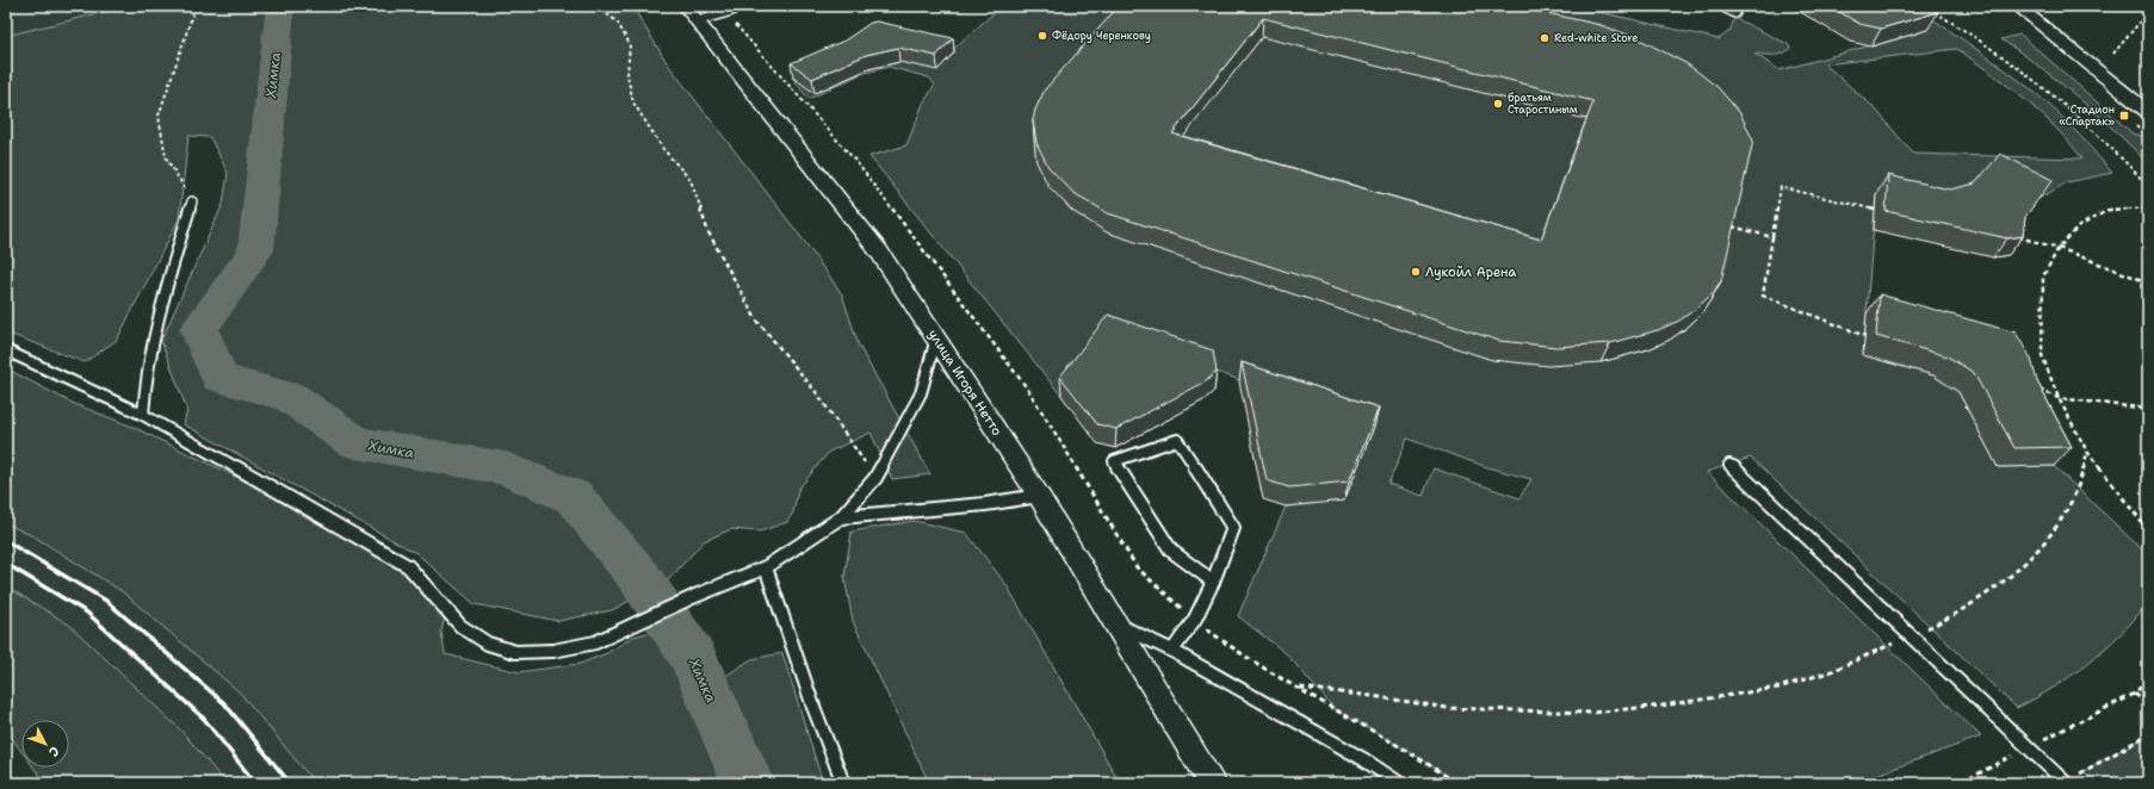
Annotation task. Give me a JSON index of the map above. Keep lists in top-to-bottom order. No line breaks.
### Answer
{"streets":{"street":["улица Игоря Нетто"]},"water":["Химка"],"places":{"other":["Фёдору Черенкову","Red-white Store","братьям Старостиным","Лукойл Арена"],"transit":["Стадион «Спартак»"]},"north":"bottom right"}
